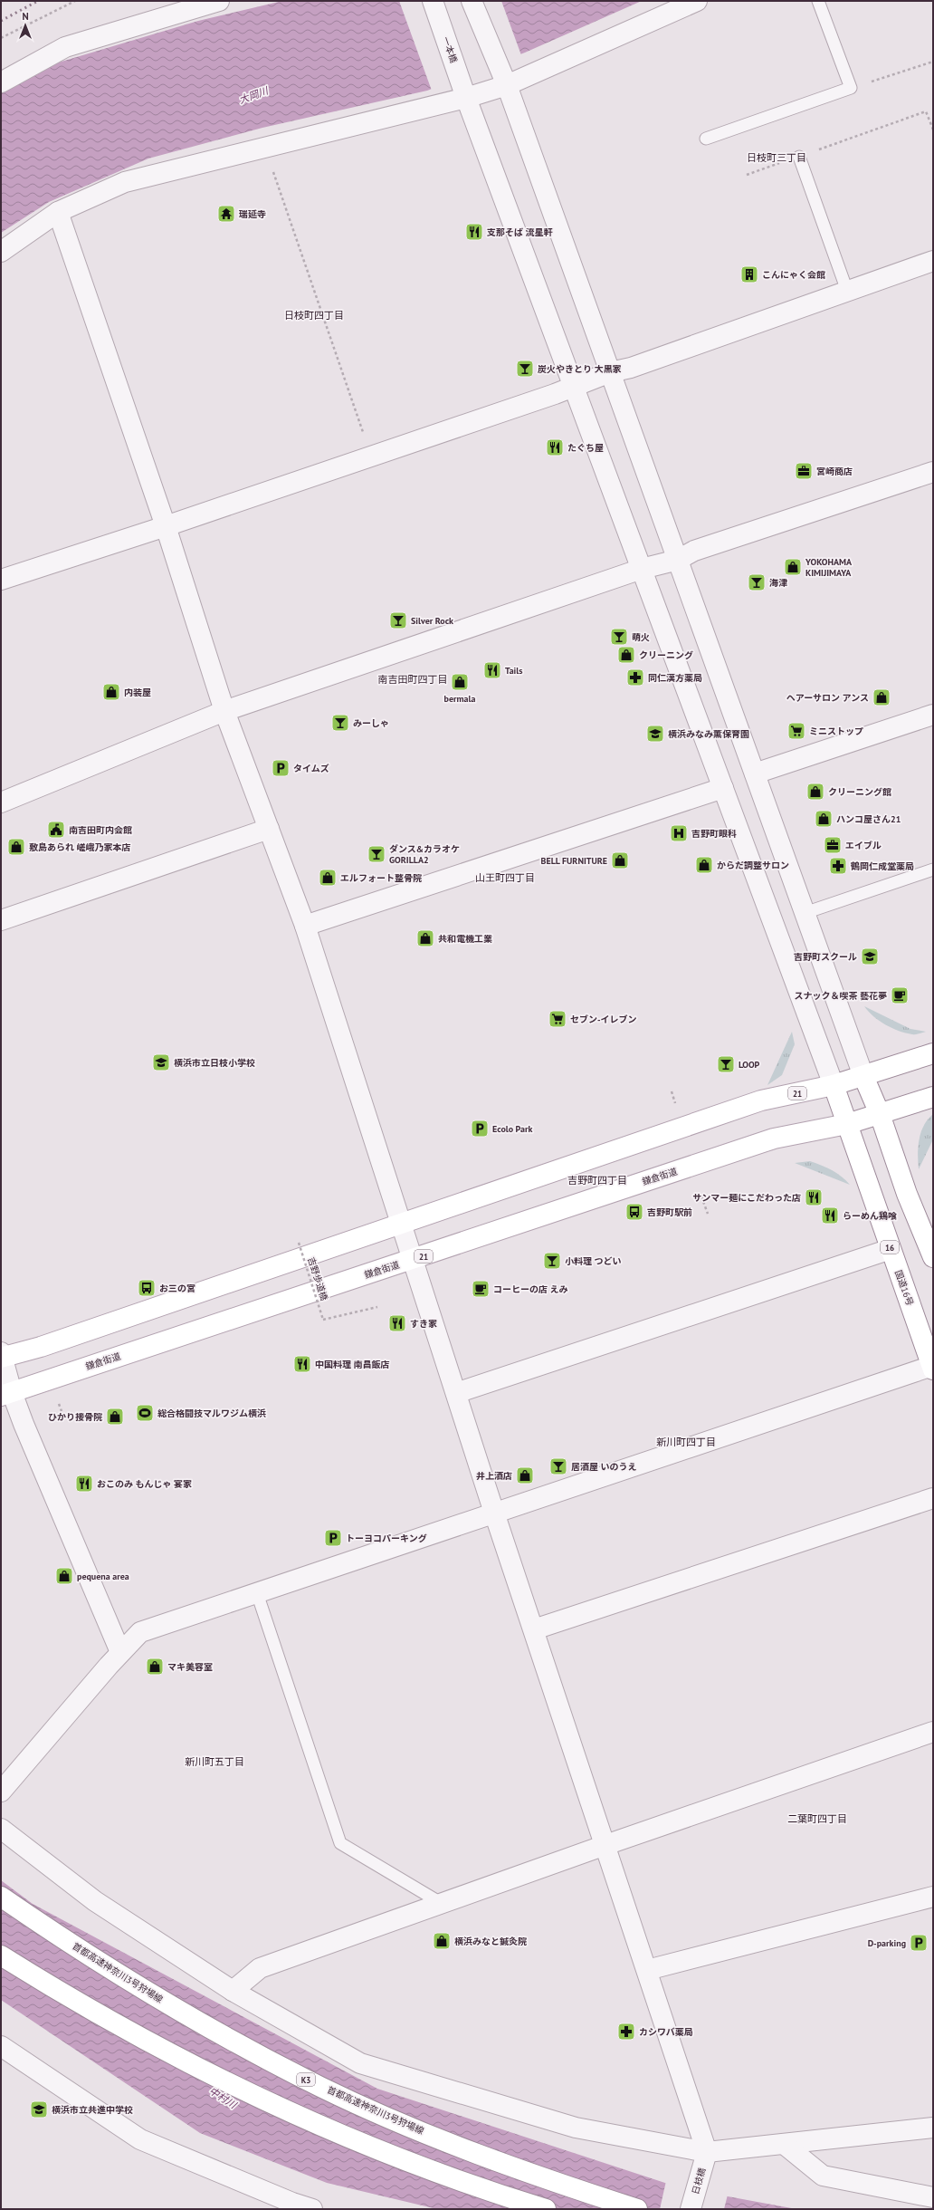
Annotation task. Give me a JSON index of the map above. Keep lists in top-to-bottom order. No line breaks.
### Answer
{"streets":{"main road":["21","鎌倉街道","16","国道16号","首都高速神奈川3号狩場線","K3"],"street":["一本橋","日枝橋"],"path":["吉野歩道橋"]},"crossings":[["一本橋","21"],["一本橋","国道16号"],["21","国道16号"],["鎌倉街道","国道16号"]],"districts":["日枝町三丁目","日枝町四丁目","南吉田町四丁目","山王町四丁目","吉野町四丁目","新川町四丁目","新川町五丁目","二葉町四丁目"],"water":["大岡川","中村川"],"places":{"temple":["瑞延寺"],"restaurant":["支那そば 流星軒","たぐち屋","Tails","サンマー麺にこだわった店","らーめん鶏喰","すき家","中国料理 南昌飯店","おこのみ もんじゃ 宴家"],"building":["こんにゃく会館"],"bar":["炭火やきとり 大黒家","海津","Silver Rock","萌火","みーしゃ","ダンス&カラオケ GORILLA2","LOOP","小料理 つどい","居酒屋 いのうえ"],"office":["宮崎商店","エイブル"],"shop":["YOKOHAMA KIMIJIMAYA","クリーニング","bermala","内装屋","ヘアーサロン アンス","クリーニング館","ハンコ屋さん21","敷島あられ 嵯峨乃家本店","BELL FURNITURE","からだ調整サロン","エルフォート整骨院","共和電機工業","ひかり接骨院","井上酒店","pequena area","マキ美容室","横浜みなと鍼灸院"],"pharmacy":["同仁漢方薬局","鶴岡仁成堂薬局","カシワバ薬局"],"supermarket":["ミニストップ","セブン-イレブン"],"school or university":["横浜みなみ薫保育園","吉野町スクール","横浜市立日枝小学校","横浜市立共進中学校"],"parking":["タイムズ","Ecolo Park","トーヨコパーキング","D-parking"],"public building":["南吉田町内会館"],"hospital":["吉野町眼科"],"cafe":["スナック＆喫茶 藝花夢","コーヒーの店 えみ"],"bus stop":["吉野町駅前","お三の宮"],"sports":["総合格闘技マルワジム横浜"]},"north":"top"}
